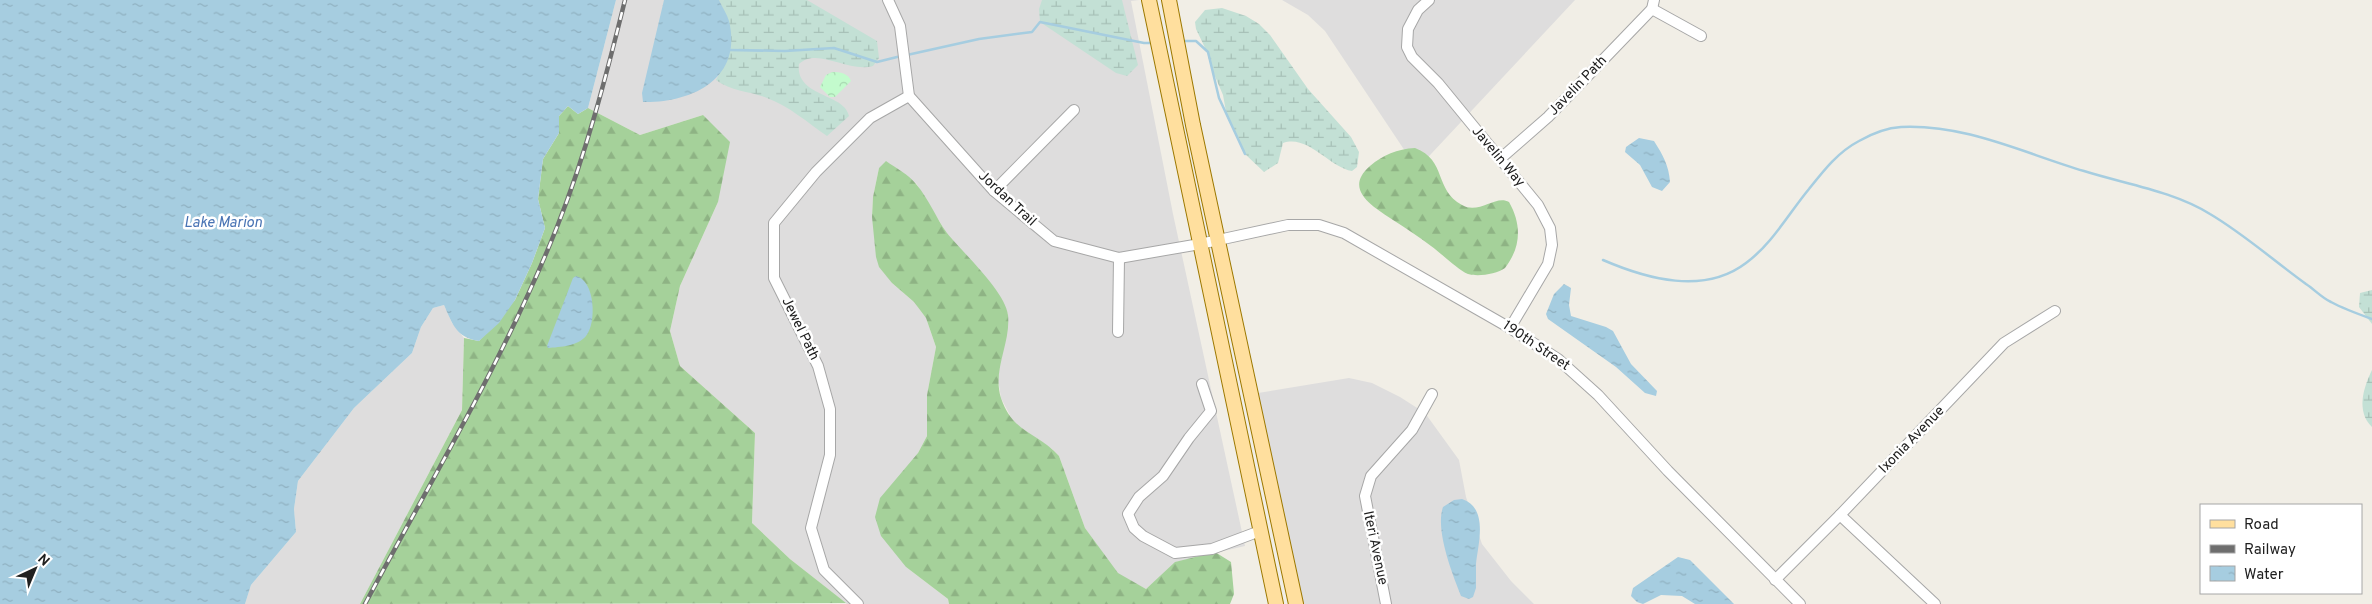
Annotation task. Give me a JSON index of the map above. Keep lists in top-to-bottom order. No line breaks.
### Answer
{"streets":{"street":["Javelin Path","Javelin Way","Jordan Trail","Jewel Path","190th Street","Ixonia Avenue","Iteri Avenue"]},"crossings":[["Javelin Path","Javelin Way"],["Javelin Way","190th Street"],["Jordan Trail","Jewel Path"],["Jordan Trail","190th Street"],["190th Street","Ixonia Avenue"]],"water":["Lake Marion"],"legend":["Road","Railway","Water"],"north":"top right"}
